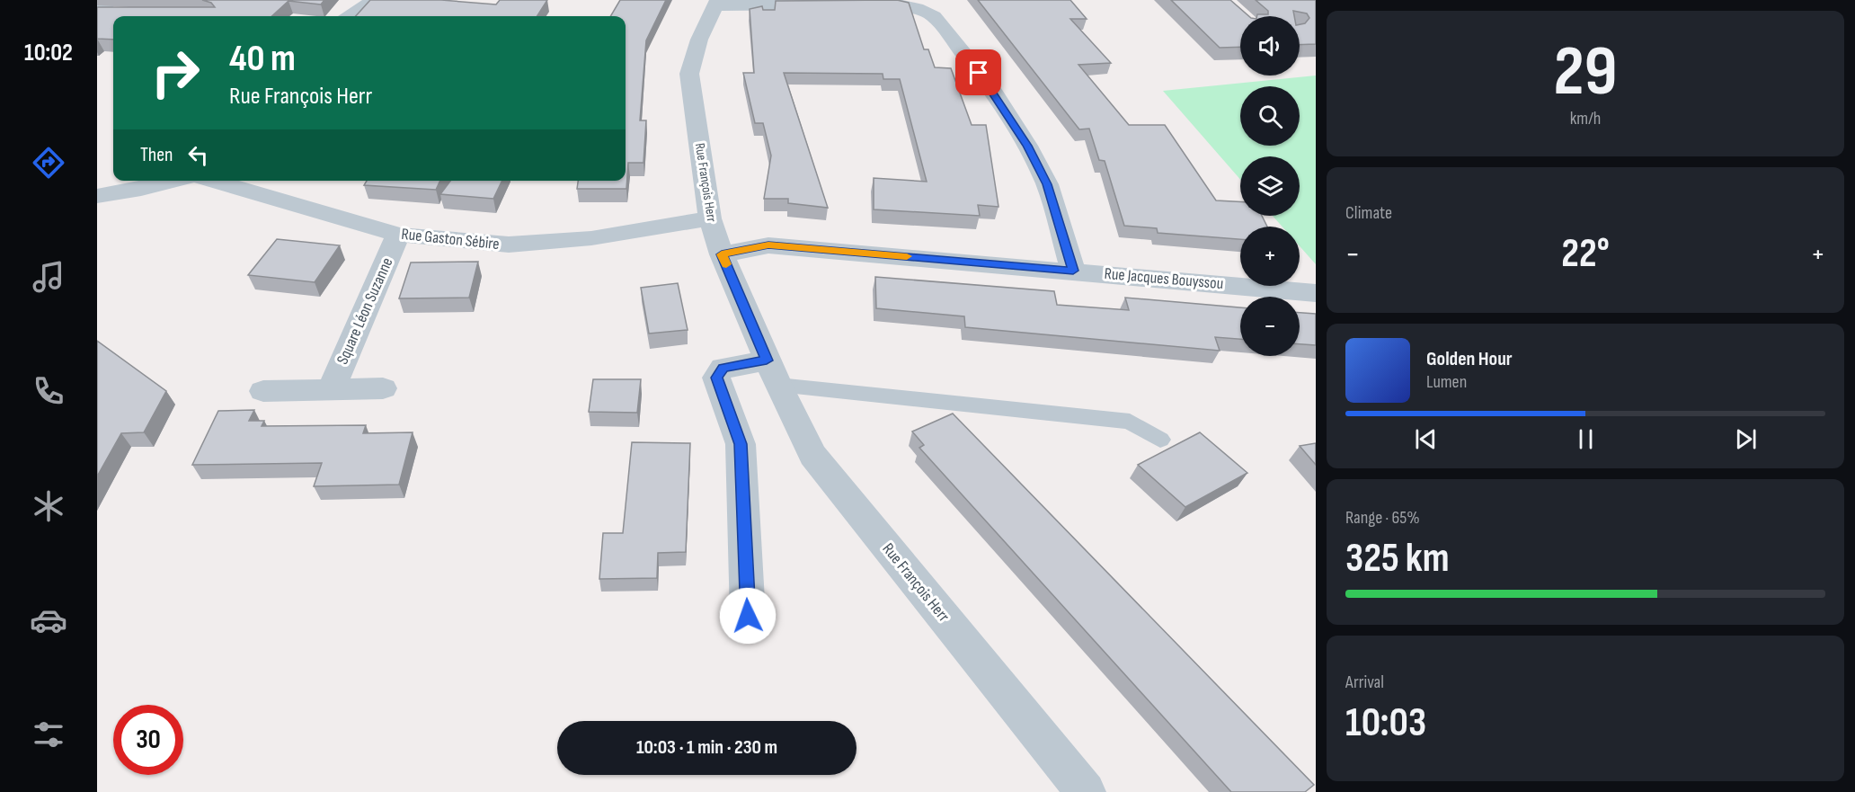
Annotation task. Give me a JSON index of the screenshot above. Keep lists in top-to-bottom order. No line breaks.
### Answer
{"streets":{"street":["Rue François Herr","Rue Gaston Sébire","Rue Jacques Bouyssou","Square Léon Suzanne"]},"crossings":[["Rue François Herr","Rue Gaston Sébire"],["Rue François Herr","Rue Jacques Bouyssou"],["Rue Gaston Sébire","Square Léon Suzanne"]],"page":{"tabs":"10:02","tile":[["29","km/h"],"Climate",["Range · 65%","325 km"],["Arrival","10:03"]],"map_buttons":["+","−"],"turn":["40 m","Rue François Herr"],"then":"Then","heat":["−","22°","+"],"song":["Golden Hour","Lumen"],"limit":"30","trip":"10:03 · 1 min · 230 m"}}
